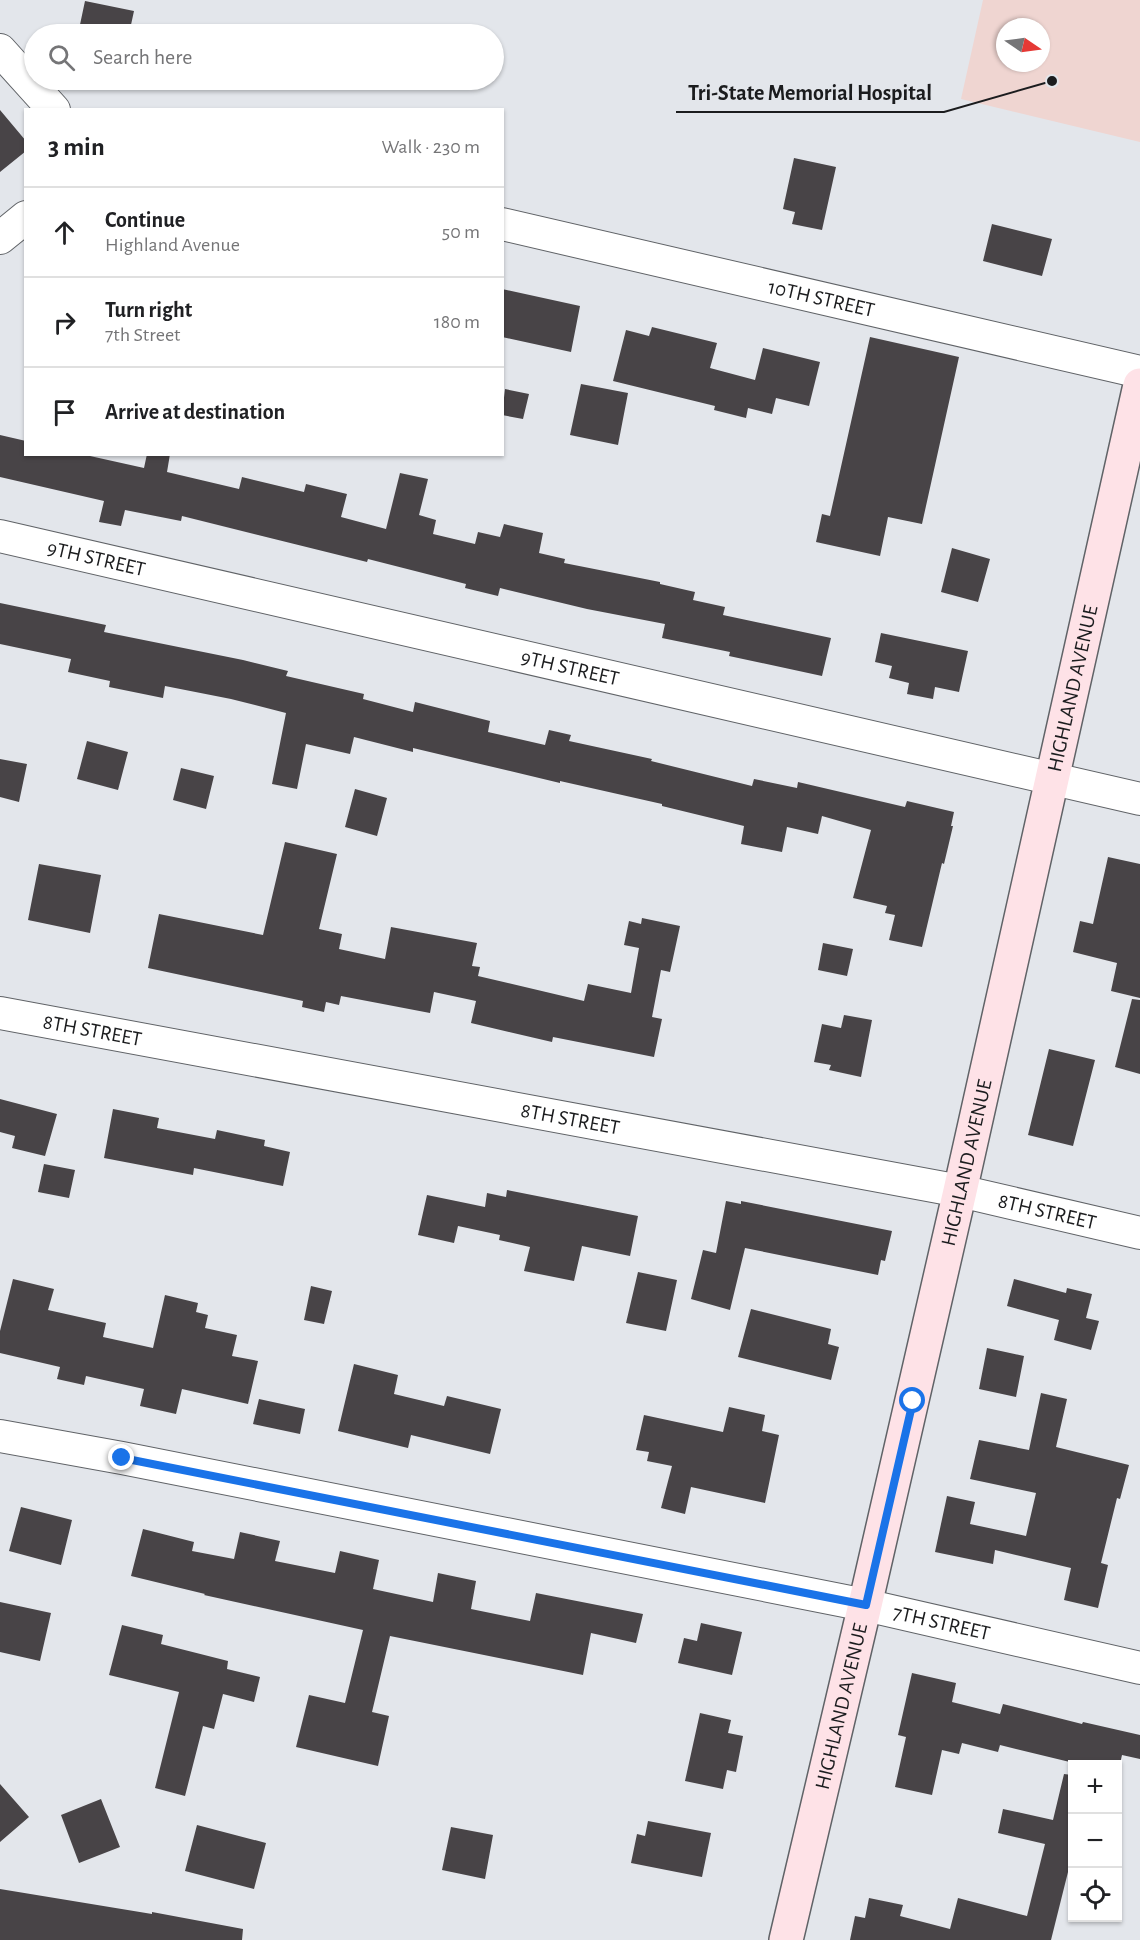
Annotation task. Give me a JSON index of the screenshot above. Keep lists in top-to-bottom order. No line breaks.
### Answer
{"streets":{"main road":["HIGHLAND AVENUE"],"street":["10TH STREET","9TH STREET","8TH STREET","7TH STREET"]},"crossings":[["9TH STREET","HIGHLAND AVENUE"],["HIGHLAND AVENUE","8TH STREET"],["HIGHLAND AVENUE","7TH STREET"]],"places":["Tri-State Memorial Hospital"],"north":"right","page":{"search":"Search here","heading":["3 min","Walk · 230 m"],"list":[["Continue","Highland Avenue","50 m"],["Turn right","7th Street","180 m"],"Arrive at destination"],"map_buttons":["+","−"]}}
